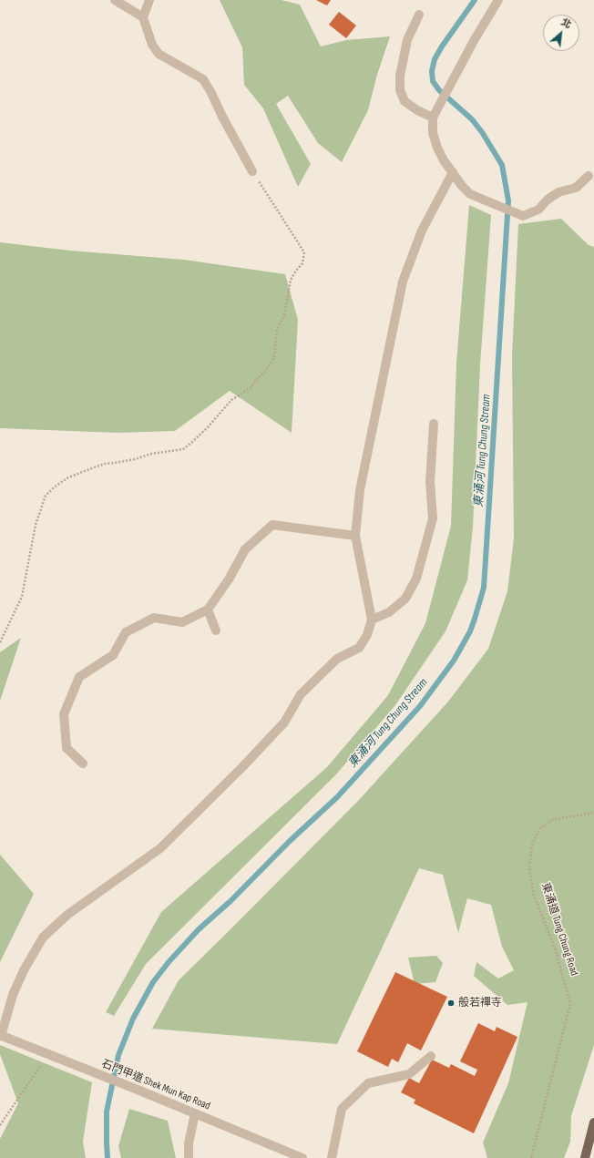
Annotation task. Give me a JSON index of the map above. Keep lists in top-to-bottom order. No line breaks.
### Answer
{"streets":{"street":["石門甲道 Shek Mun Kap Road"],"path":["東涌道 Tung Chung Road"]},"water":["東涌河 Tung Chung Stream"],"places":["般若禪寺"],"north":"top right"}
